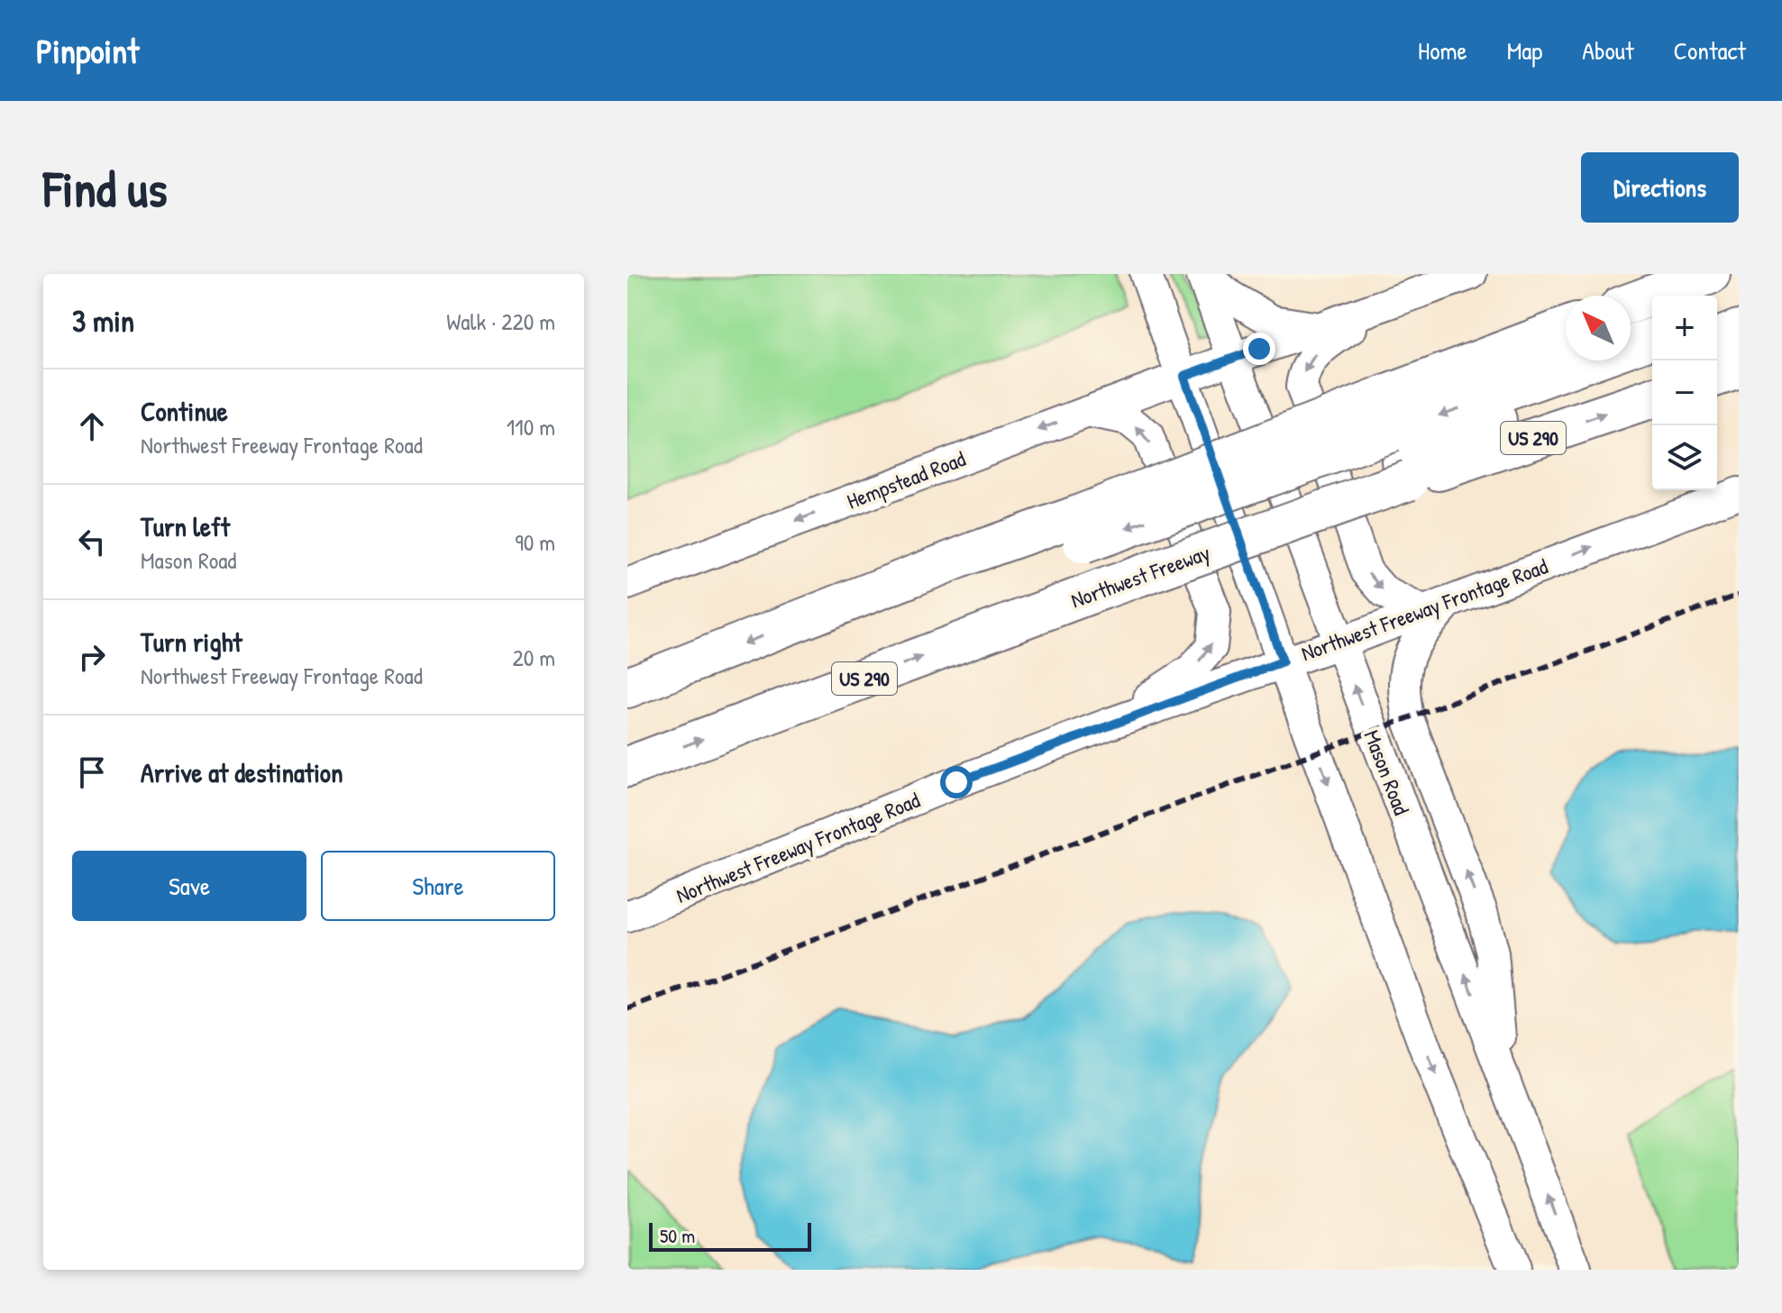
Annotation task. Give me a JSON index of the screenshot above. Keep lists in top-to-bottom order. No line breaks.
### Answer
{"streets":{"highway":["US 290","Northwest Freeway"],"main road":["Hempstead Road","Northwest Freeway Frontage Road","Mason Road"]},"crossings":[["Northwest Freeway Frontage Road","Mason Road"]],"one_way":["Hempstead Road"],"scale_bar":"50 m","north":"top left","page":{"header":"Pinpoint","nav":["Home","Map","About","Contact"],"buttons":["Directions",["Save","Share"]],"title":"Find us","heading":["3 min","Walk · 220 m"],"map_buttons":["+","−"],"list":[["Continue","Northwest Freeway Frontage Road","110 m"],["Turn left","Mason Road","90 m"],["Turn right","Northwest Freeway Frontage Road","20 m"],"Arrive at destination"],"scale":"50 m"}}
